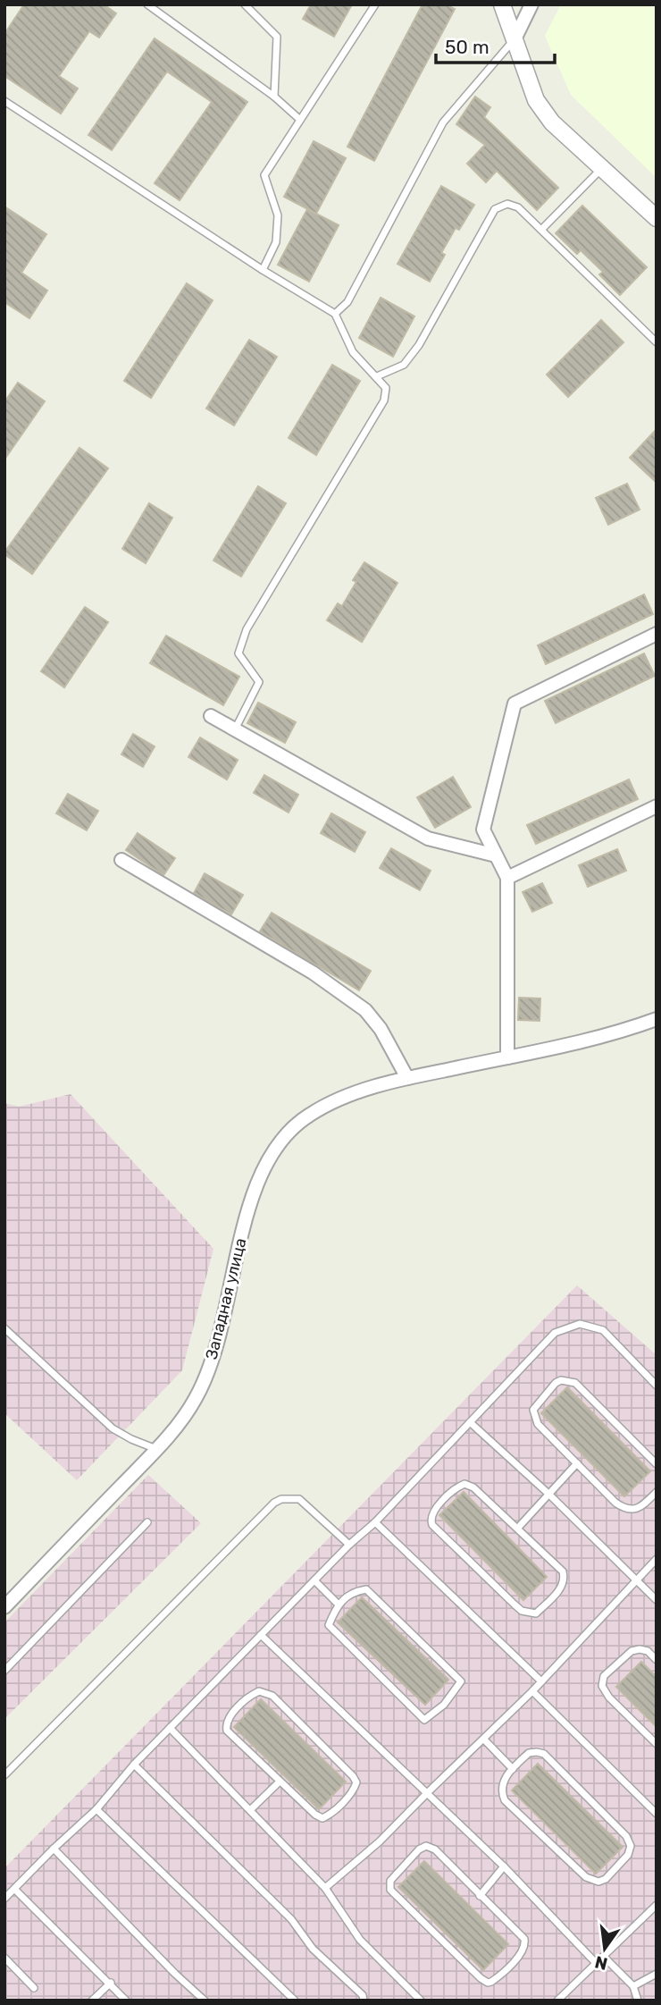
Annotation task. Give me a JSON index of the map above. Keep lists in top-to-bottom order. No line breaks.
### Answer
{"streets":{"street":["Западная улица"]},"scale_bar":"50 m","north":"bottom"}
